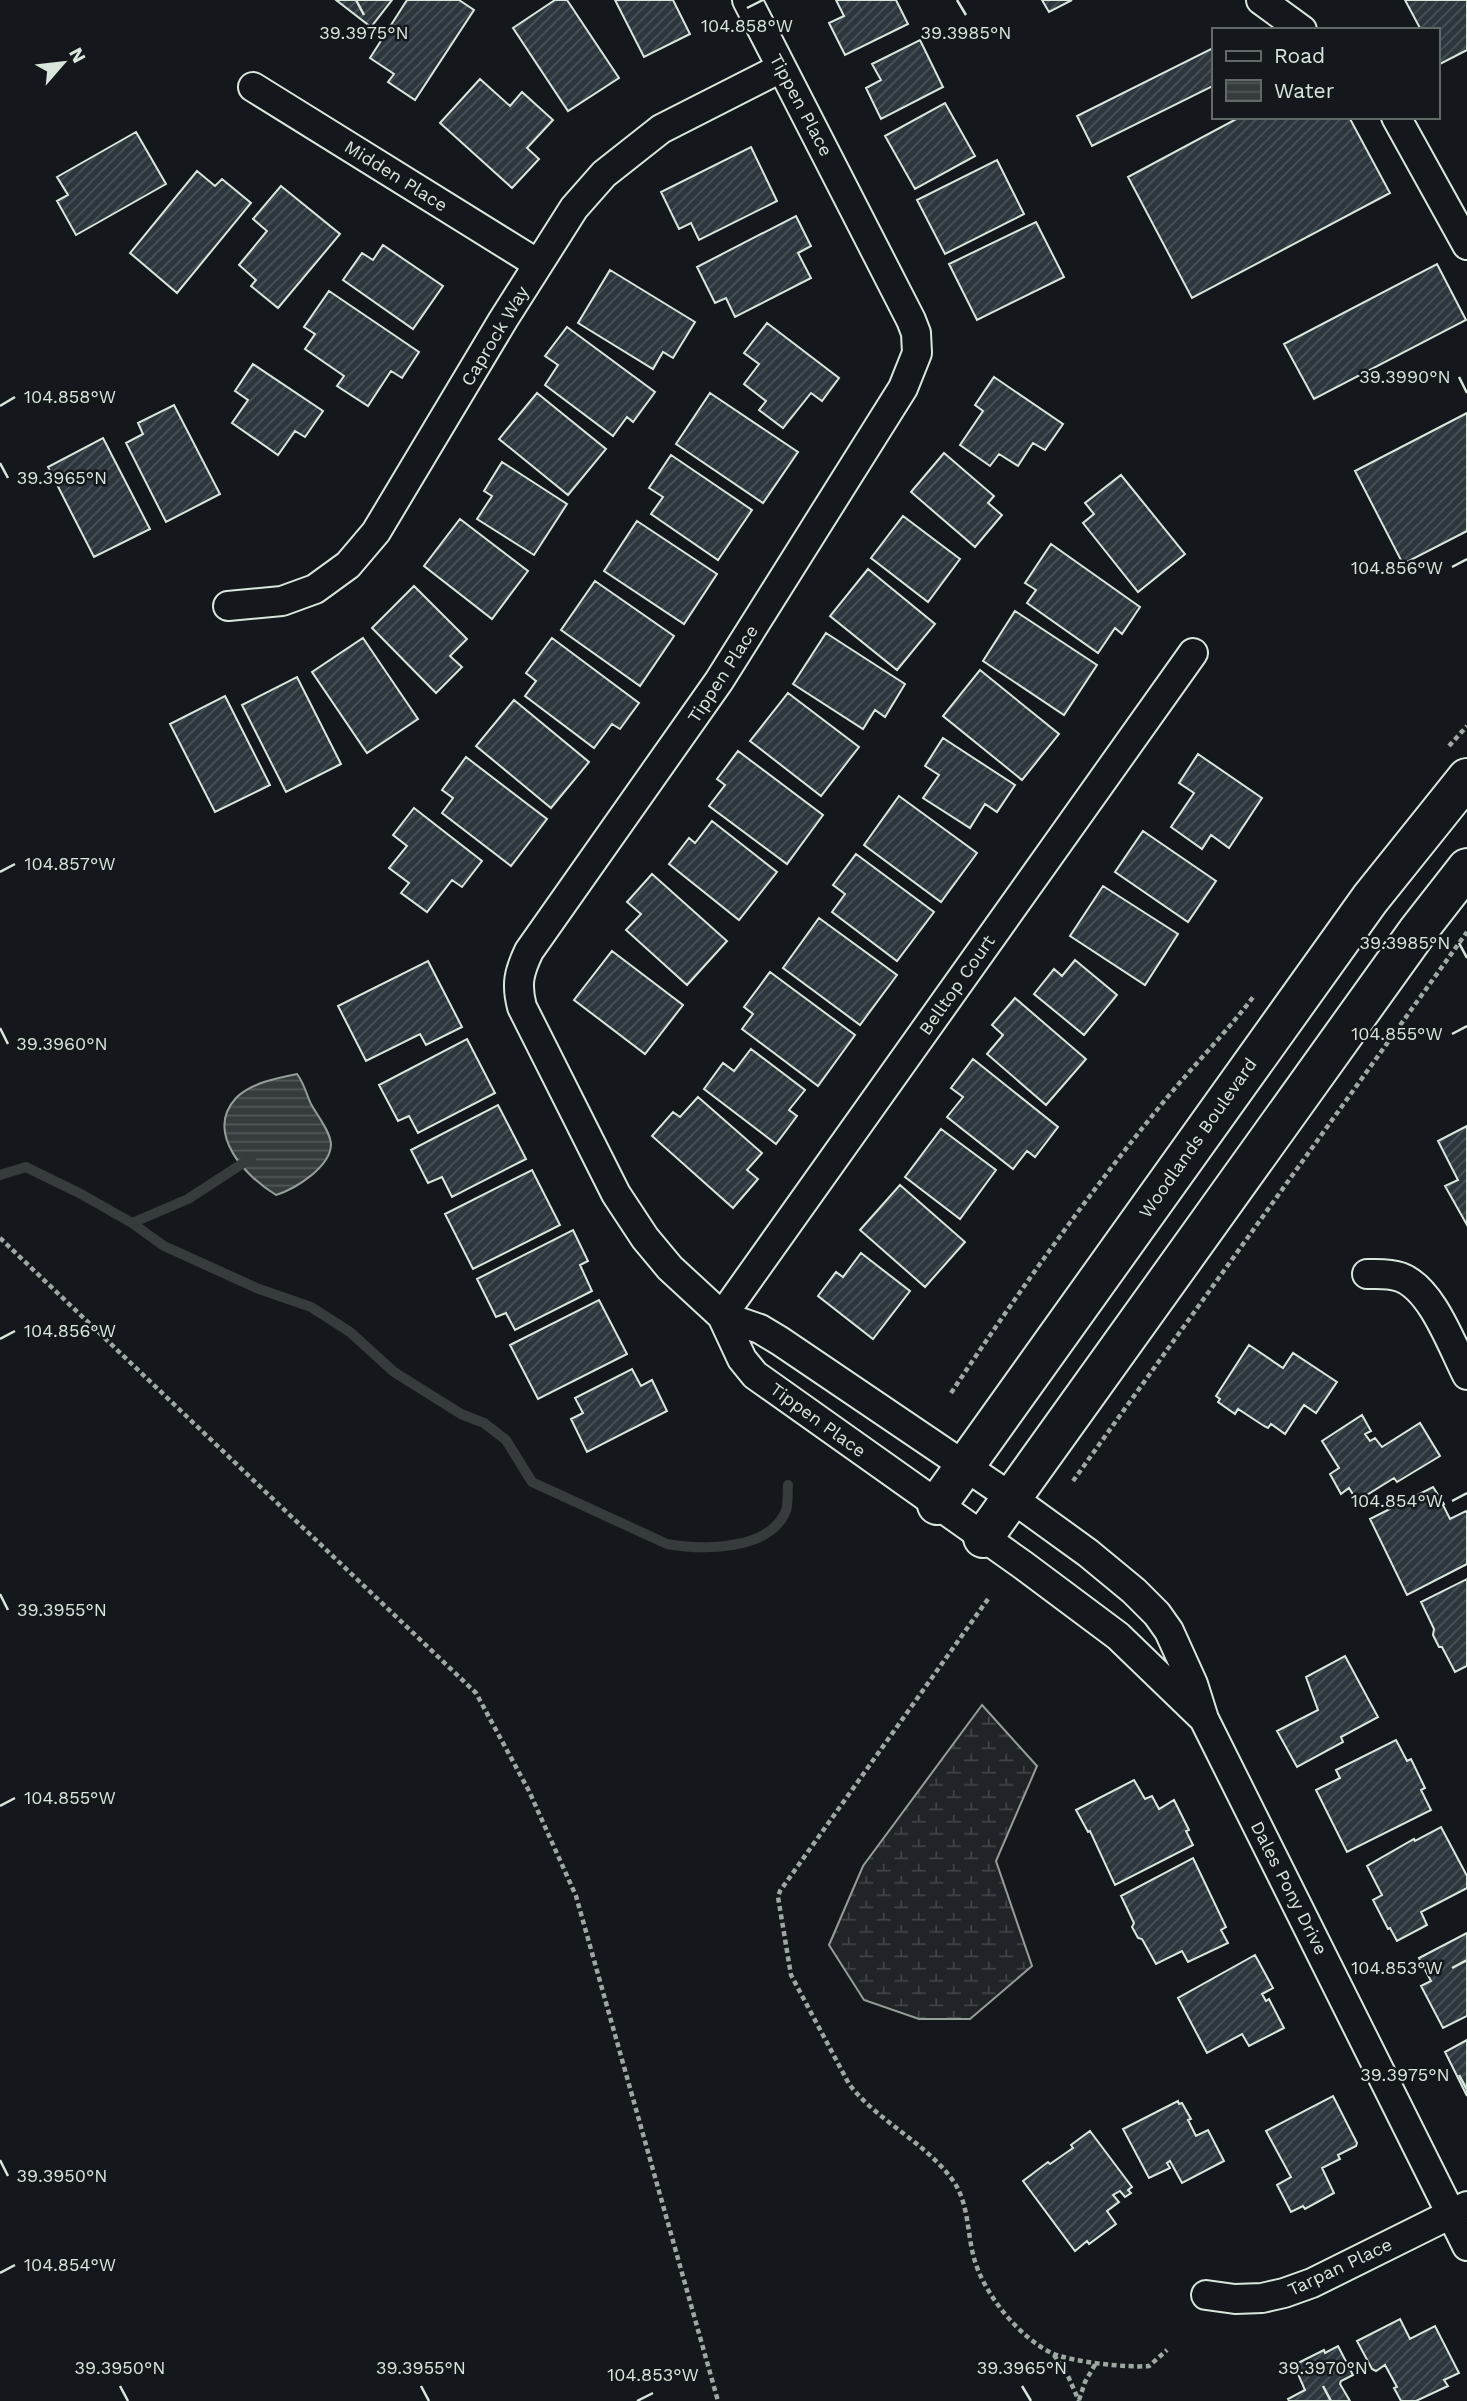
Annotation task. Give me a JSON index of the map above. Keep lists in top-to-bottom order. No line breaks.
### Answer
{"streets":{"street":["Tippen Place","Midden Place","Caprock Way","Belltop Court","Woodlands Boulevard","Dales Pony Drive","Tarpan Place"]},"crossings":[["Tippen Place","Caprock Way"],["Tippen Place","Belltop Court"],["Tippen Place","Woodlands Boulevard"],["Tippen Place","Dales Pony Drive"],["Midden Place","Caprock Way"],["Woodlands Boulevard","Dales Pony Drive"],["Dales Pony Drive","Tarpan Place"]],"legend":["Road","Water"],"north":"top right","coordinates":["104.858°W","39.3975°N","39.3985°N","39.3990°N","39.3965°N","104.856°W","104.857°W","104.855°W","39.3960°N","104.854°W","39.3955°N","104.853°W","39.3950°N","39.3970°N"]}
